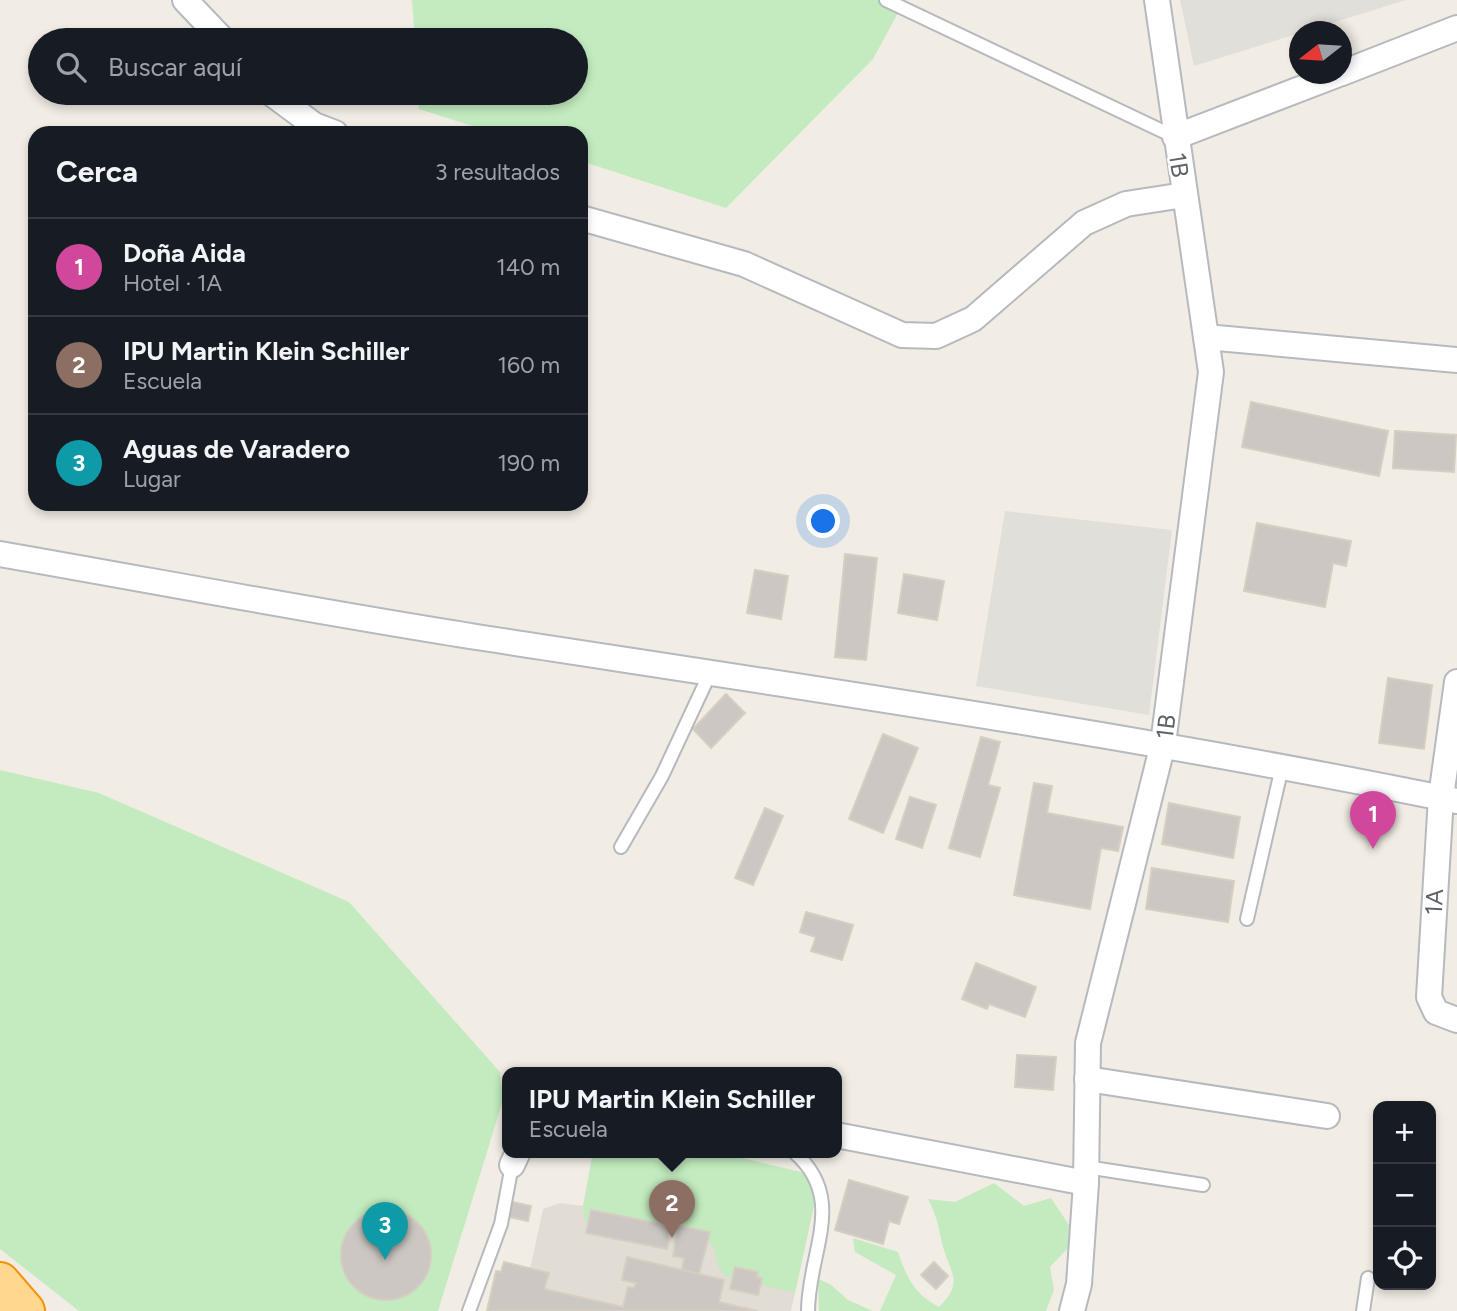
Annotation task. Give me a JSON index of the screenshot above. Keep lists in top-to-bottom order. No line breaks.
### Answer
{"streets":{"street":["1B","1A"]},"north":"left","page":{"search":"Buscar aquí","heading":["Cerca","3 resultados"],"list":[{"mark":"1","name":"Doña Aida","note":"Hotel · 1A","value":"140 m"},{"mark":"2","name":"IPU Martin Klein Schiller","note":"Escuela","value":"160 m"},{"mark":"3","name":"Aguas de Varadero","note":"Lugar","value":"190 m"}],"pins":["1","2","3"],"popup":["IPU Martin Klein Schiller","Escuela"],"map_buttons":["+","−"]}}
